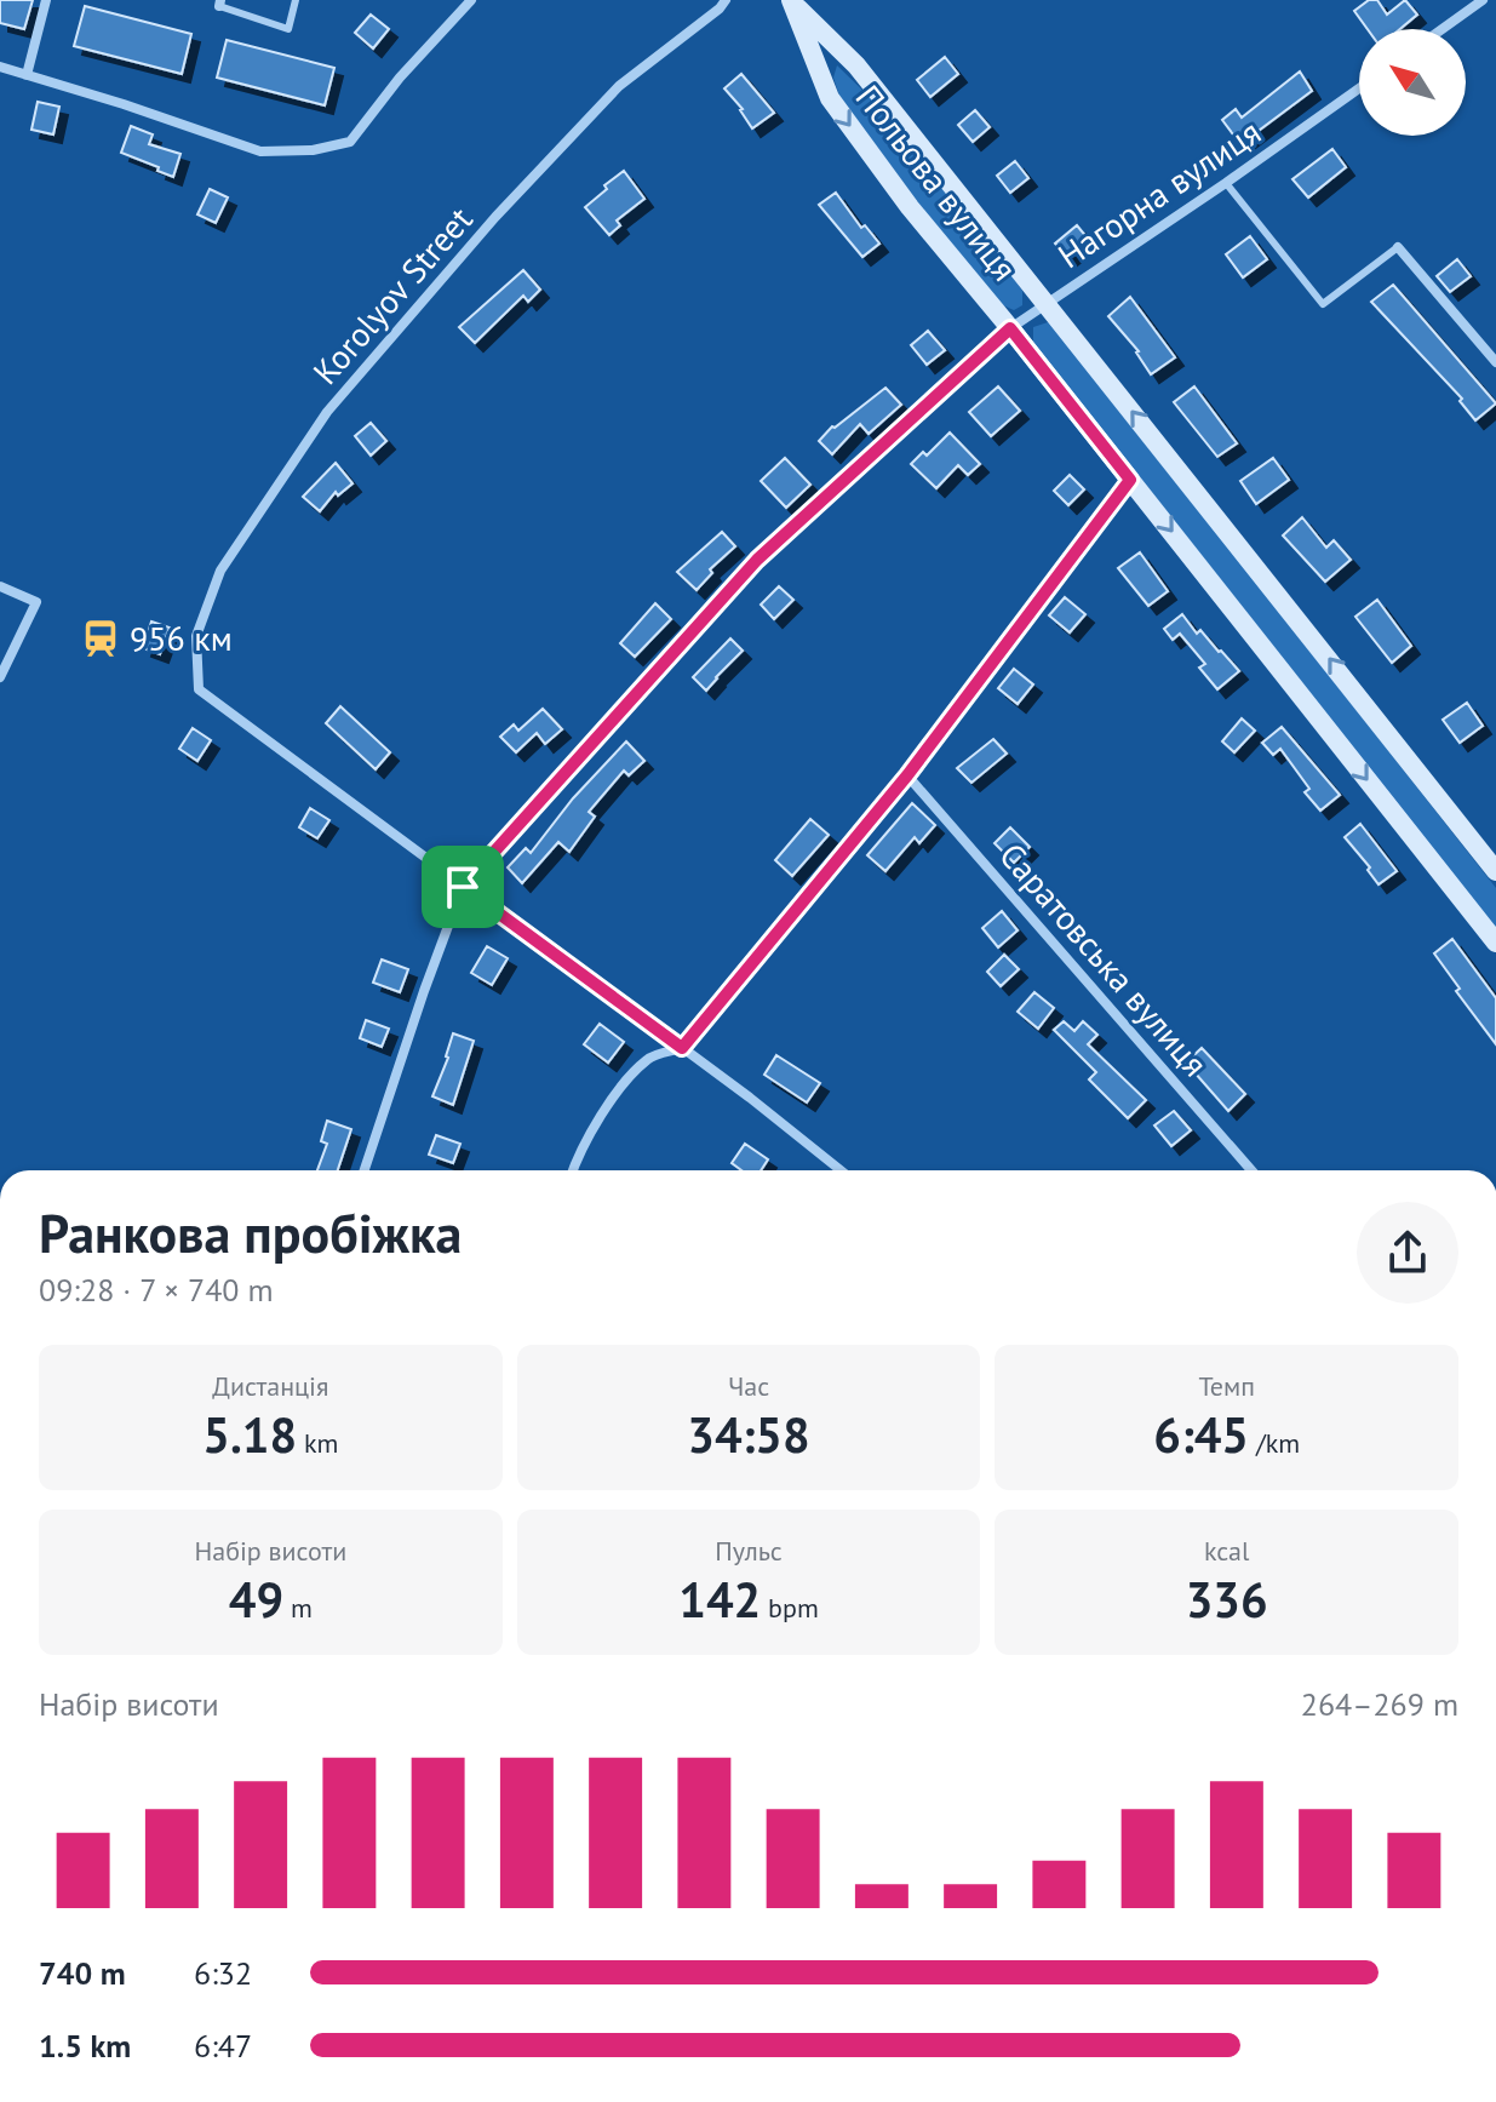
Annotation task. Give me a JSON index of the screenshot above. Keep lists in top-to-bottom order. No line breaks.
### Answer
{"streets":{"main road":["Польова вулиця"],"street":["Нагорна вулиця","Korolyov Street","Саратовська вулиця"]},"crossings":[["Польова вулиця","Нагорна вулиця"],["Нагорна вулиця","Korolyov Street"]],"places":{"station":["956 км"]},"north":"top left","page":{"heading":["Ранкова пробіжка","09:28 · 7 × 740 m"],"stats":[["Дистанція","5.18 km"],["Час","34:58"],["Темп","6:45 /km"],["Набір висоти","49 m"],["Пульс","142 bpm"],["kcal","336"]],"chart":["Набір висоти","264–269 m"],"list":[{"name":"740 m","note":"6:32"},{"name":"1.5 km","note":"6:47"}]}}
